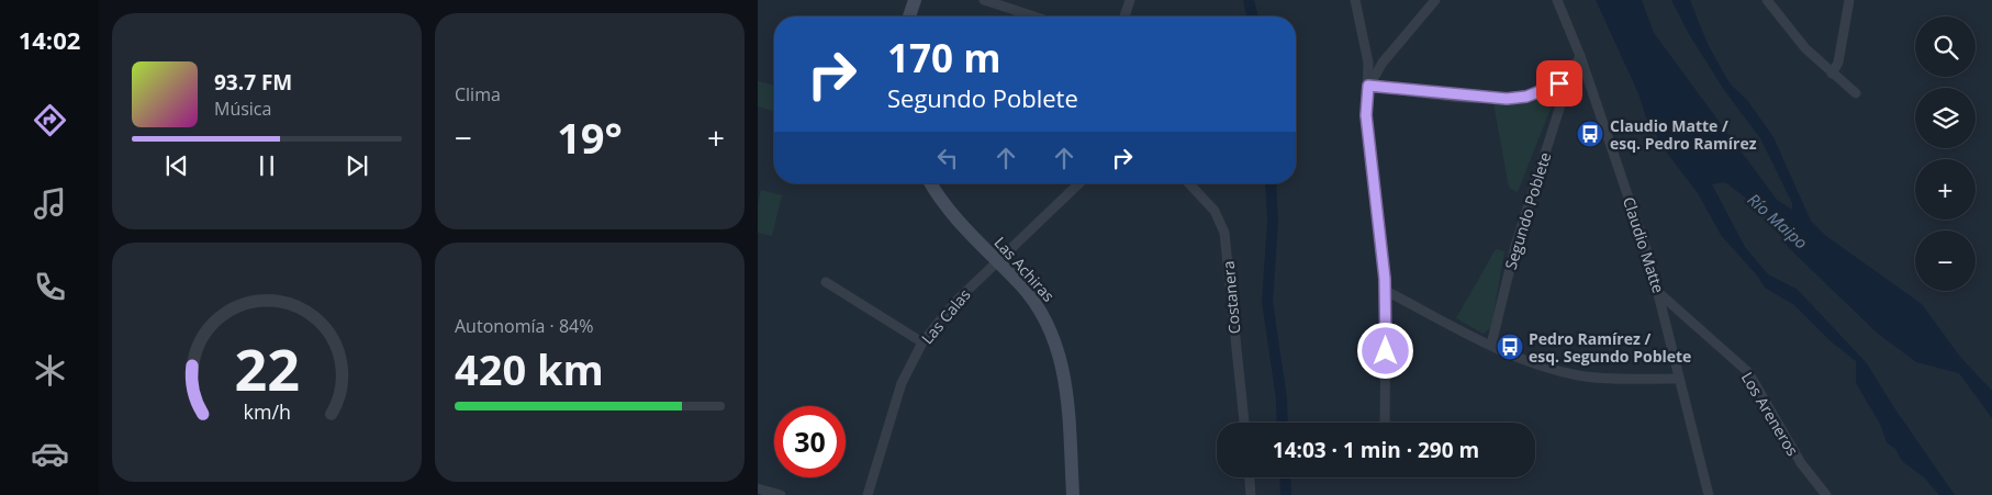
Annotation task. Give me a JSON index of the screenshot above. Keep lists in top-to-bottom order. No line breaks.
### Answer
{"streets":{"street":["Segundo Poblete","Claudio Matte","Las Achiras","Costanera","Las Calas","Los Areneros"]},"crossings":[["Segundo Poblete","Claudio Matte"],["Claudio Matte","Los Areneros"],["Las Achiras","Las Calas"]],"water":["Río Maipo"],"places":{"bus stop":["Claudio Matte / esq. Pedro Ramírez","Pedro Ramírez / esq. Segundo Poblete"]},"page":{"tabs":"14:02","tile":["Clima",["Autonomía · 84%","420 km"]],"map_buttons":["+","−"],"turn":["170 m","Segundo Poblete"],"song":["93.7 FM","Música"],"heat":["−","19°","+"],"limit":"30","trip":"14:03 · 1 min · 290 m","gauge":["22","km/h"]}}
